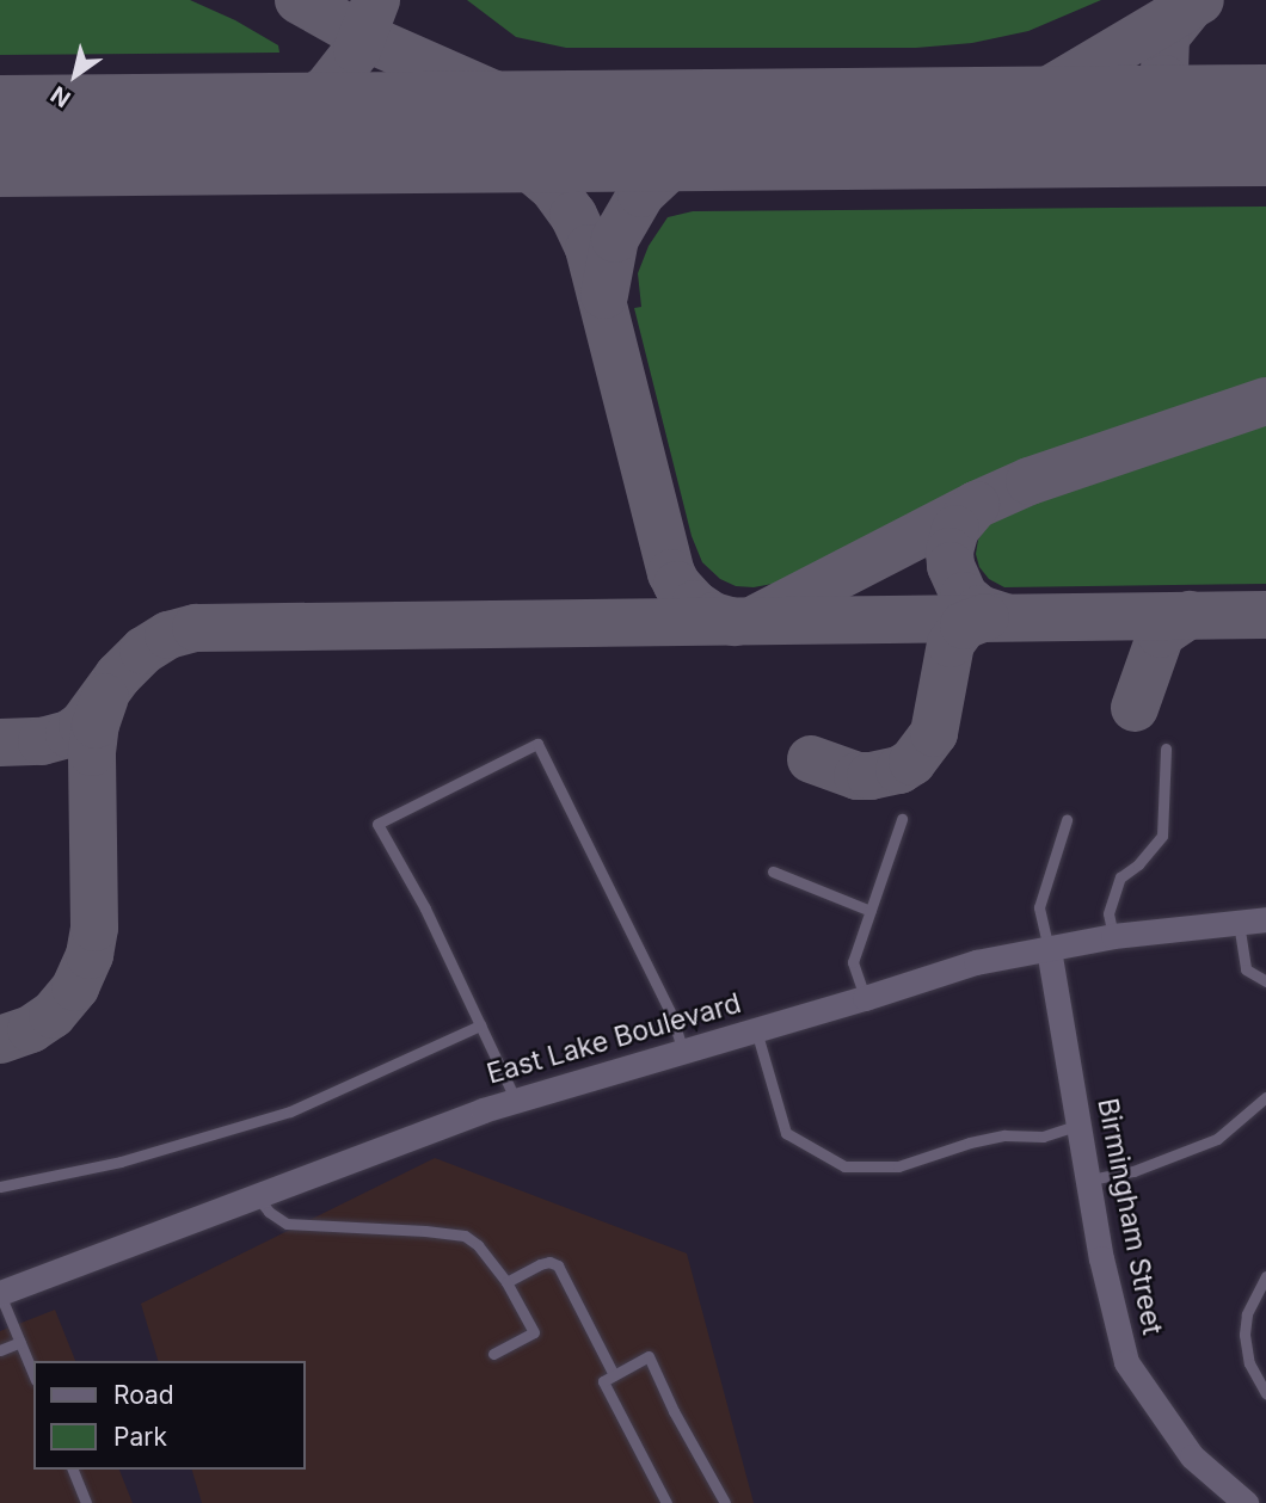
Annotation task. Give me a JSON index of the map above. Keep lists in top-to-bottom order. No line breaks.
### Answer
{"streets":{"street":["East Lake Boulevard","Birmingham Street"]},"crossings":[["East Lake Boulevard","Birmingham Street"]],"legend":["Road","Park"],"north":"bottom left"}
